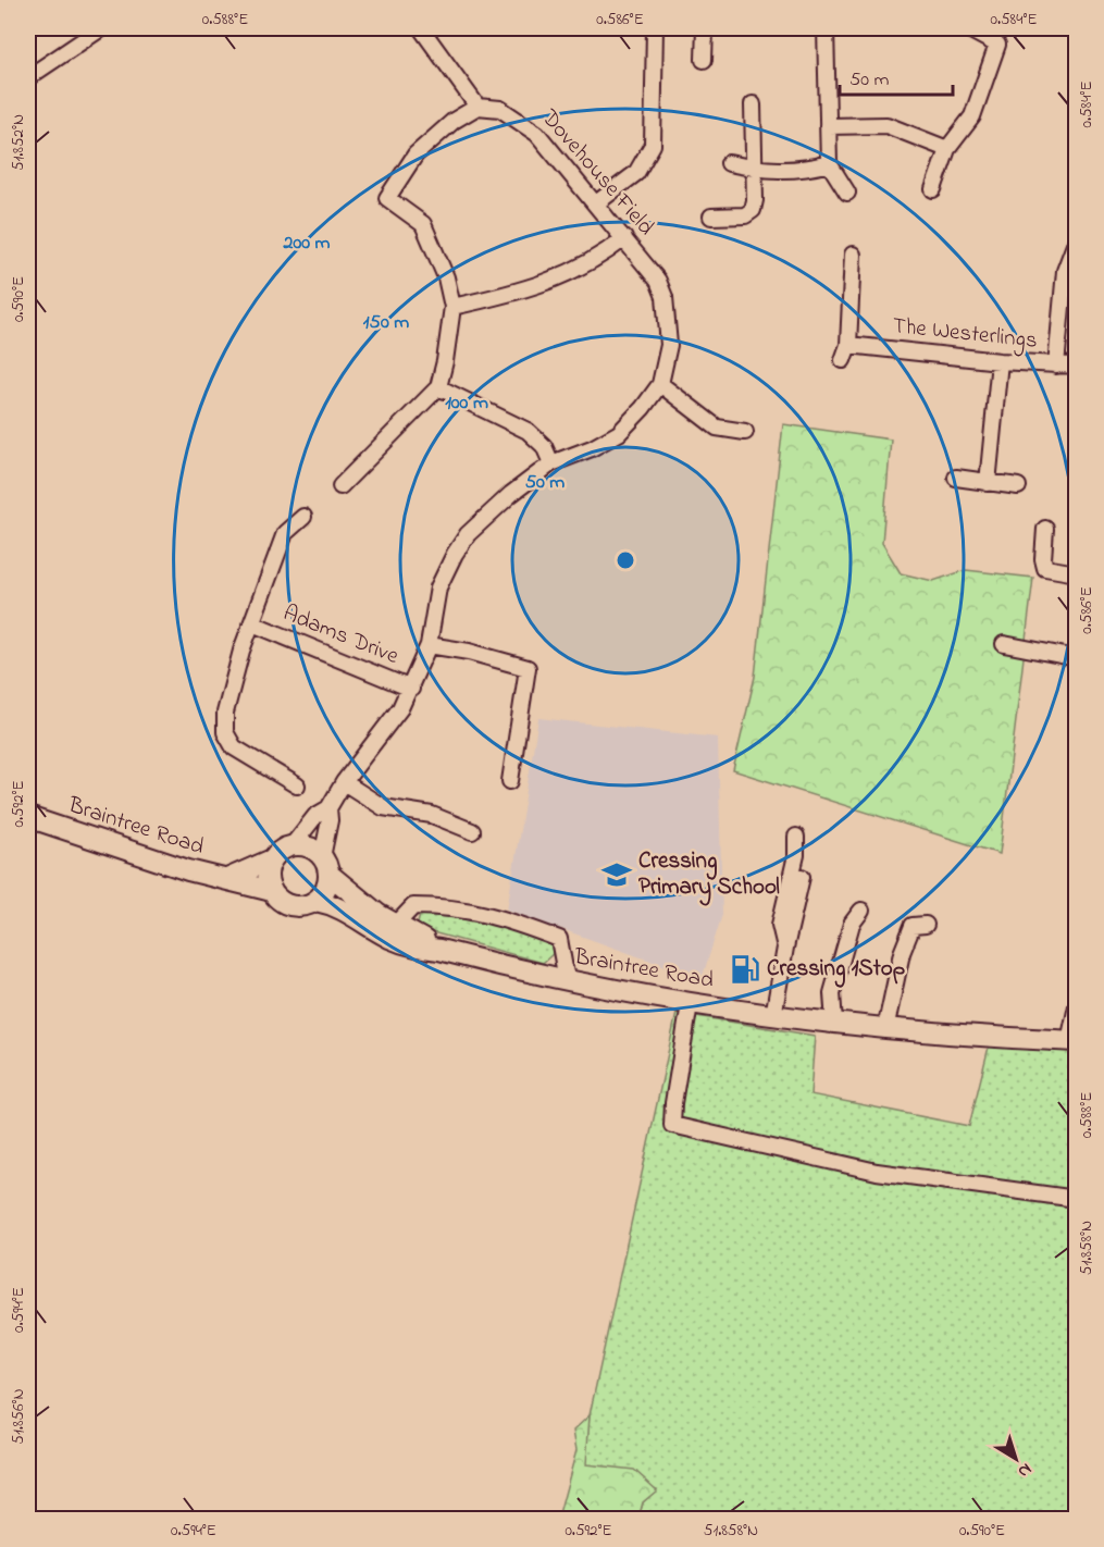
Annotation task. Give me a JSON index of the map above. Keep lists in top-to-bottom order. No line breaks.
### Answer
{"streets":{"main road":["Braintree Road"],"street":["Dovehouse Field","The Westerlings","Adams Drive"]},"crossings":[["Dovehouse Field","Adams Drive"],["Dovehouse Field","Braintree Road"]],"places":{"school or university":["Cressing Primary School"],"fuel station":["Cressing 1Stop"]},"scale_bar":"50 m","north":"bottom right","coordinates":["0.588°E","0.586°E","0.584°E","51.852°N","0.590°E","0.592°E","51.858°N","0.594°E","51.856°N"],"rings":["200 m","150 m","100 m","50 m"]}
